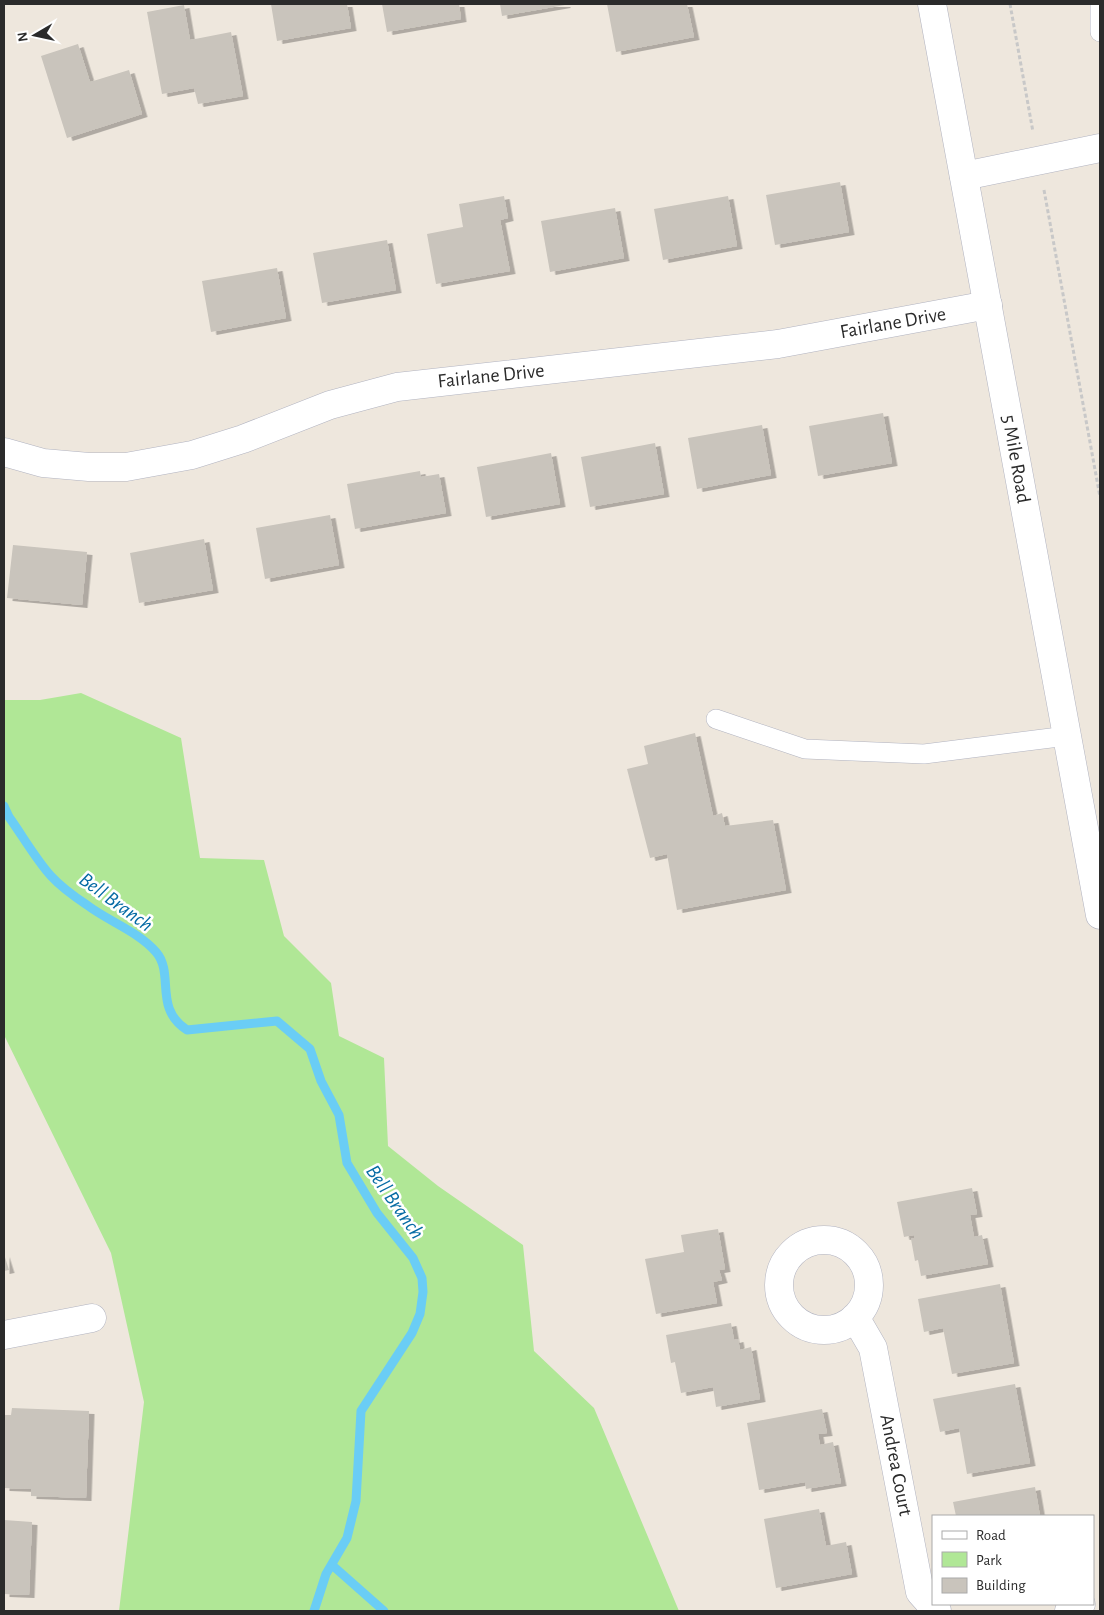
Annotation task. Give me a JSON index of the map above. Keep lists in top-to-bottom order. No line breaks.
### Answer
{"streets":{"street":["Fairlane Drive","5 Mile Road","Andrea Court"]},"crossings":[["Fairlane Drive","5 Mile Road"]],"water":["Bell Branch"],"legend":["Road","Park","Building"],"north":"left"}
